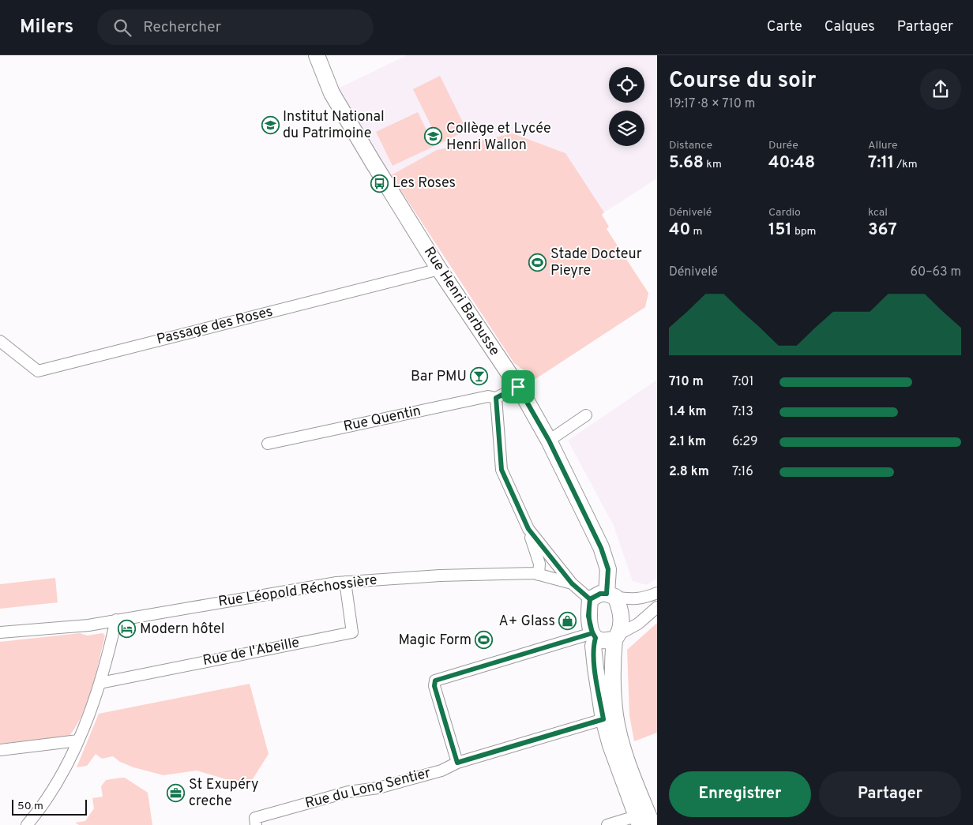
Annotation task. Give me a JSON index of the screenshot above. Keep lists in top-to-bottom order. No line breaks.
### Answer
{"streets":{"street":["Rue Henri Barbusse","Passage des Roses","Rue Quentin","Rue Léopold Réchossière","Rue de l'Abeille","Rue du Long Sentier"]},"crossings":[["Rue Henri Barbusse","Passage des Roses"],["Rue Henri Barbusse","Rue Léopold Réchossière"],["Rue Léopold Réchossière","Rue de l'Abeille"]],"places":{"school or university":["Institut National du Patrimoine","Collège et Lycée Henri Wallon"],"bus stop":["Les Roses"],"sports":["Stade Docteur Pieyre","Magic Form"],"bar":["Bar PMU"],"shop":["A+ Glass"],"hotel":["Modern hôtel"],"office":["St Exupéry creche"]},"scale_bar":"50 m","page":{"header":"Milers","search":"Rechercher","nav":["Carte","Calques","Partager"],"heading":["Course du soir","19:17 · 8 × 710 m"],"stats":[["Distance","5.68 km"],["Durée","40:48"],["Allure","7:11 /km"],["Dénivelé","40 m"],["Cardio","151 bpm"],["kcal","367"]],"chart":["Dénivelé","60–63 m"],"list":[{"name":"710 m","note":"7:01"},{"name":"1.4 km","note":"7:13"},{"name":"2.1 km","note":"6:29"},{"name":"2.8 km","note":"7:16"}],"buttons":["Enregistrer","Partager"],"scale":"50 m"}}
